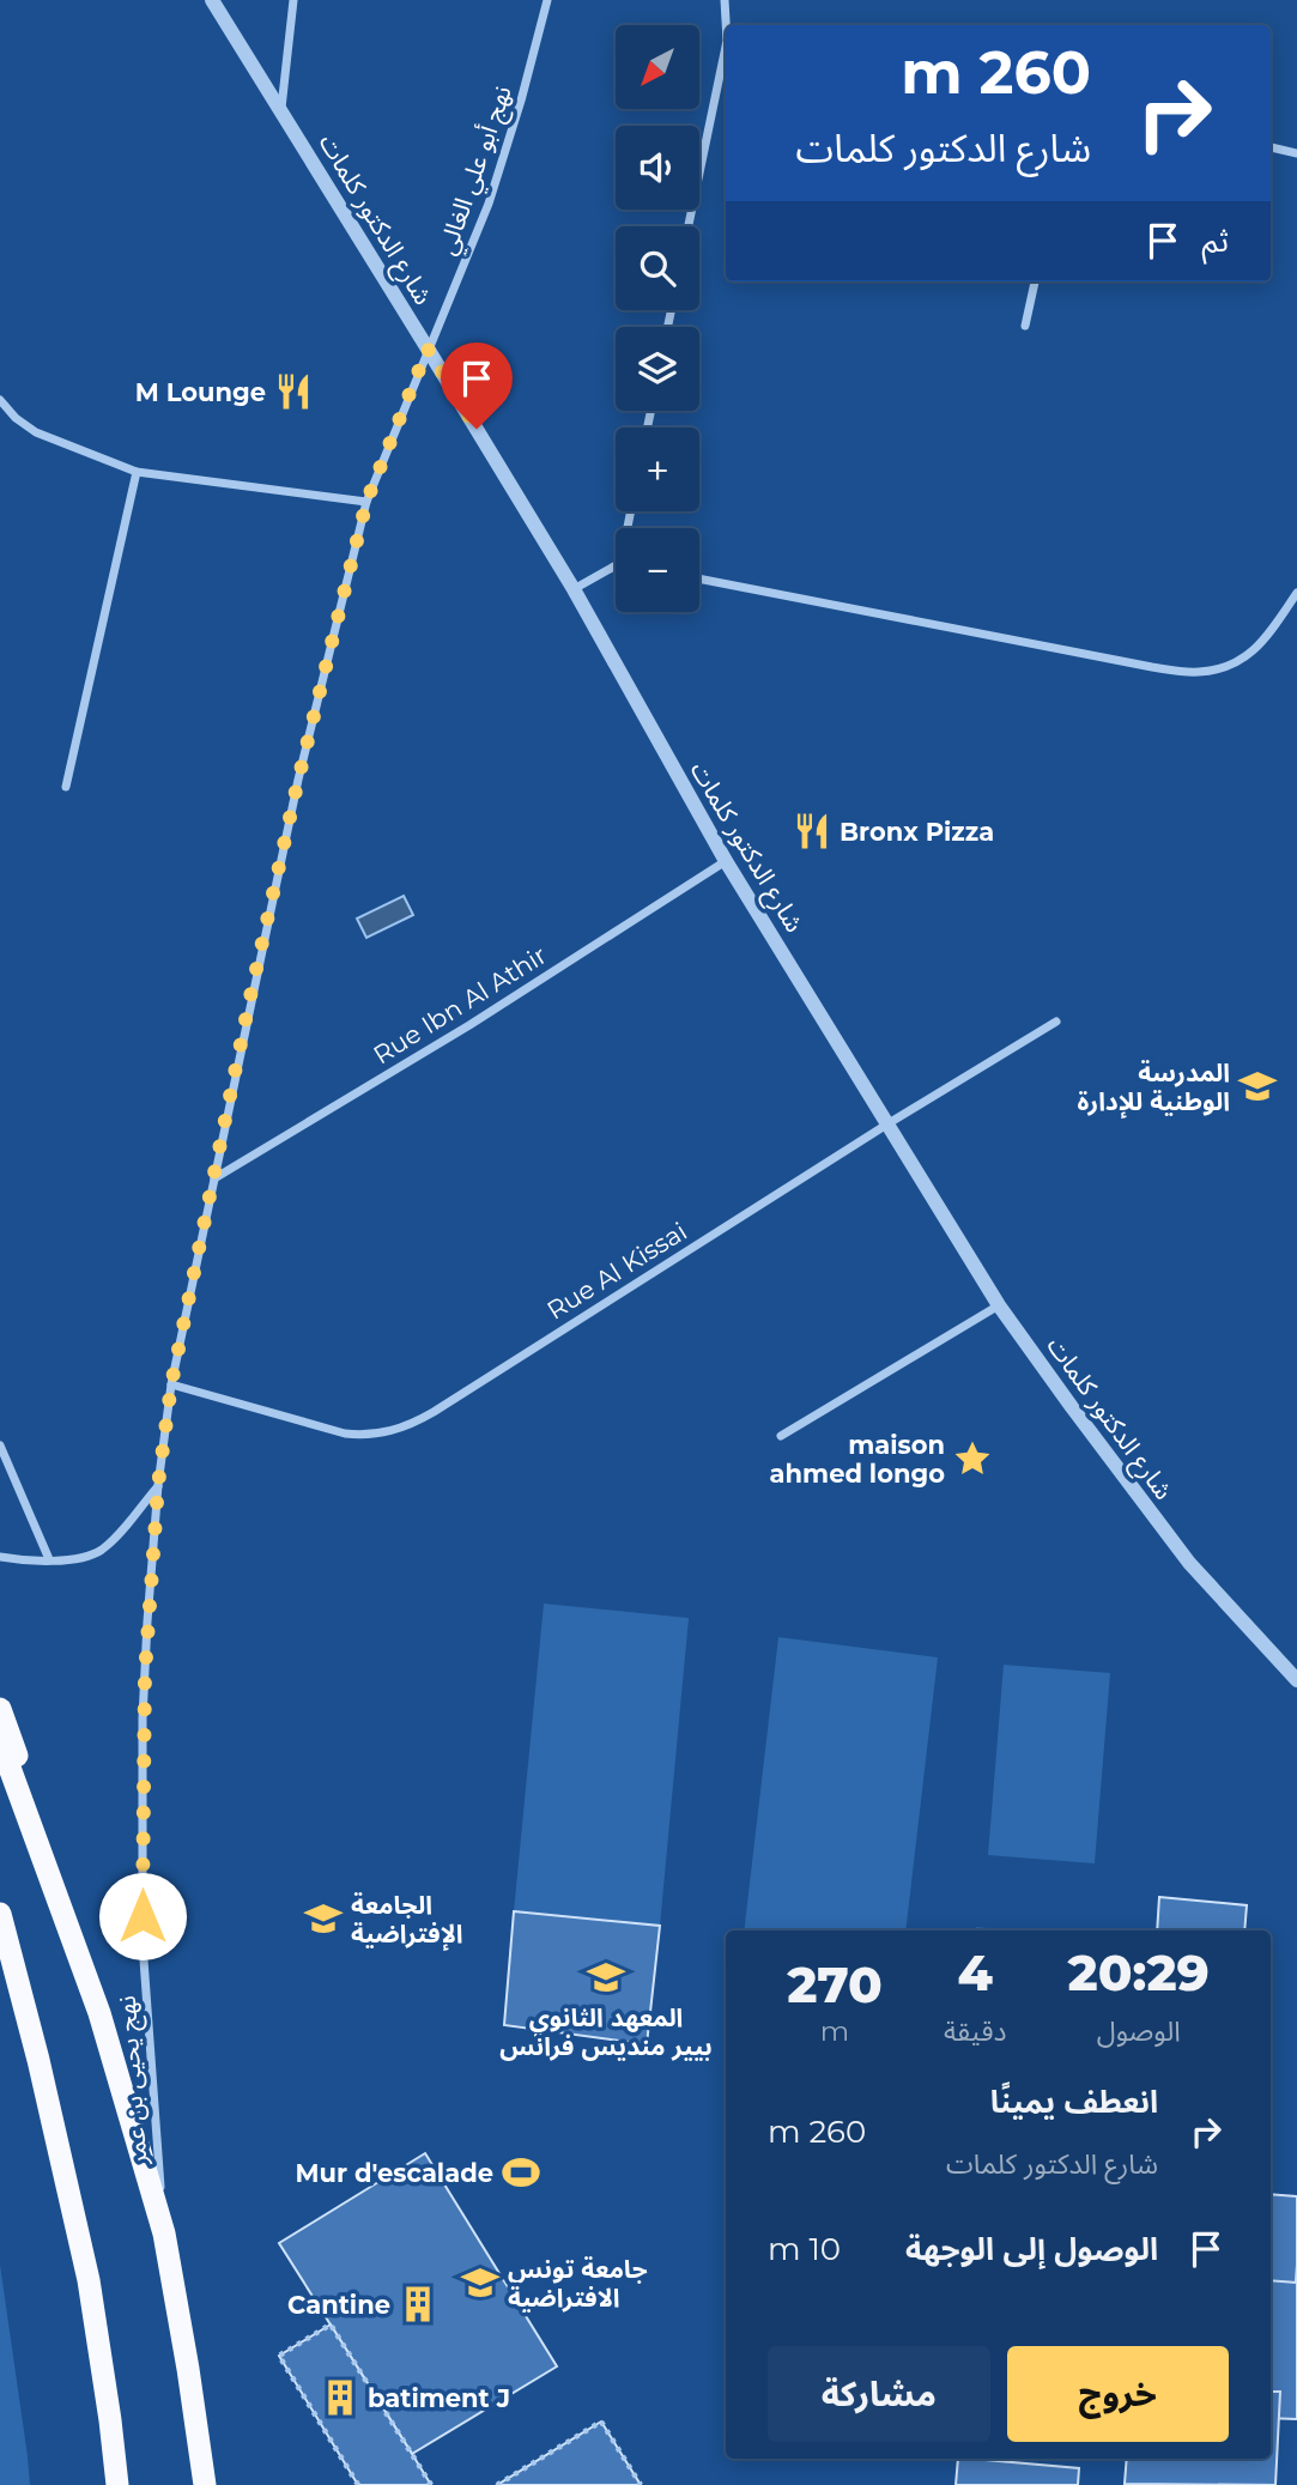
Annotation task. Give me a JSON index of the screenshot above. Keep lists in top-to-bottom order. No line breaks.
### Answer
{"streets":{"street":["نهج أبو علي الغالي","شارع الدكتور كلمات","Rue Ibn Al Athir","Rue Al Kissai","نهج يحيى بن عمر"]},"crossings":[["نهج أبو علي الغالي","شارع الدكتور كلمات"],["نهج أبو علي الغالي","نهج يحيى بن عمر"],["شارع الدكتور كلمات","Rue Ibn Al Athir"],["شارع الدكتور كلمات","Rue Al Kissai"],["شارع الدكتور كلمات","نهج يحيى بن عمر"],["Rue Ibn Al Athir","نهج يحيى بن عمر"],["Rue Al Kissai","نهج يحيى بن عمر"]],"places":{"restaurant":["M Lounge","Bronx Pizza"],"school or university":["المدرسة الوطنية للإدارة","الجامعة الإفتراضية","المعهد الثانوي بيير منديس فرانس","جامعة تونس الافتراضية"],"place":["maison ahmed longo"],"sports":["Mur d'escalade"],"building":["Cantine","batiment J"]},"north":"bottom left","page":{"map_buttons":["+","−"],"turn":["260 m","شارع الدكتور كلمات"],"then":"ثم","eta":["20:29","الوصول","4","دقيقة","270","m"],"list":[{"name":"انعطف يمينًا","note":"شارع الدكتور كلمات","value":"260 m"},{"name":"الوصول إلى الوجهة","value":"10 m"}],"buttons":["خروج","مشاركة"]}}
